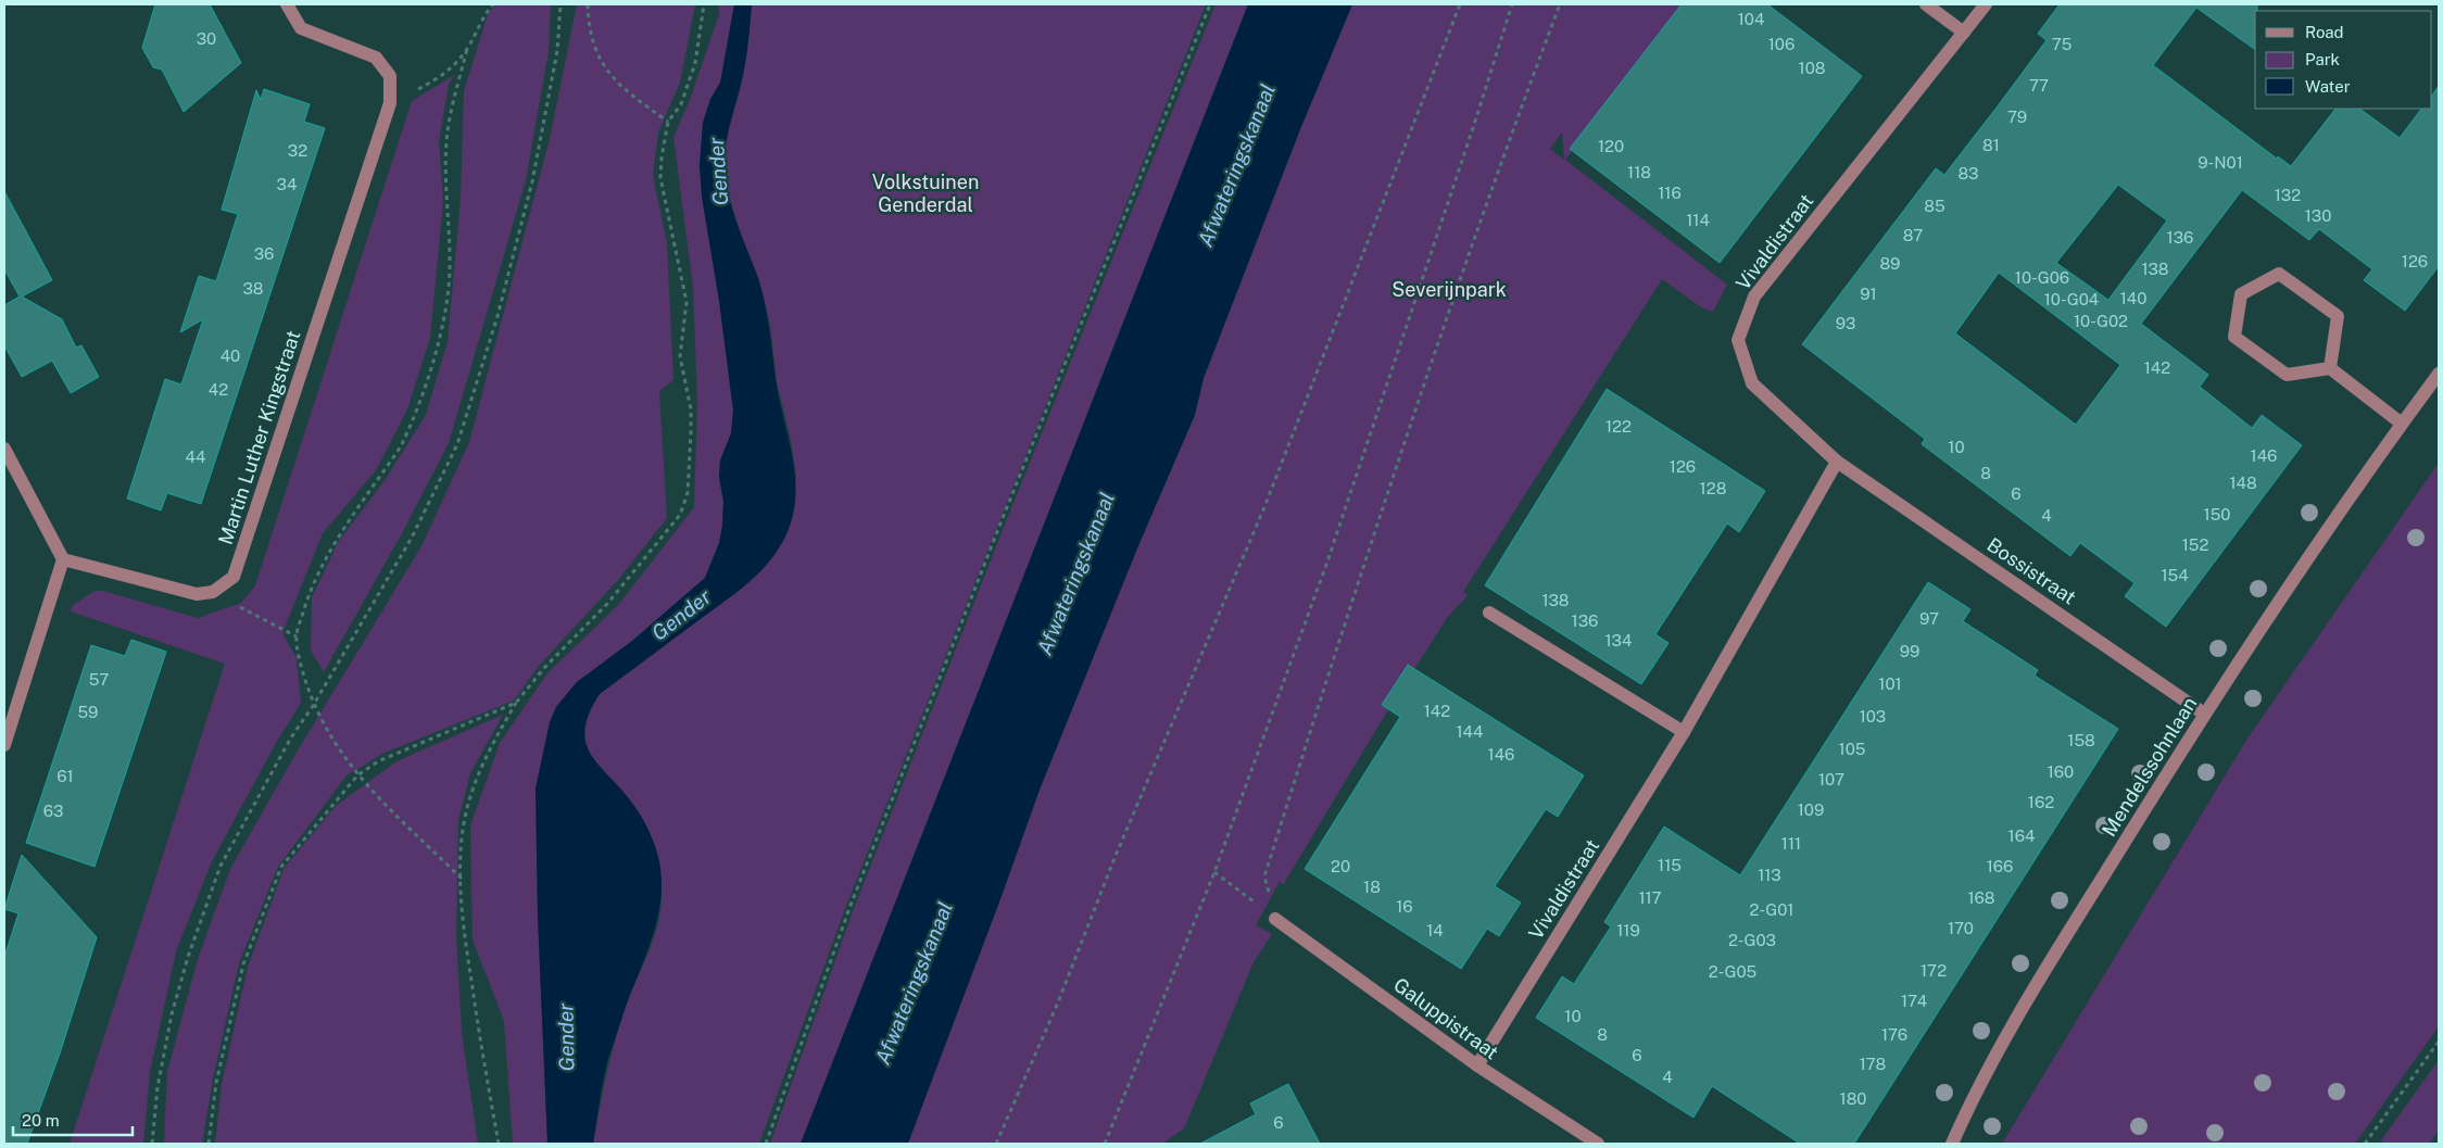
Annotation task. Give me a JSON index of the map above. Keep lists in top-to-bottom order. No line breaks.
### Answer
{"streets":{"street":["Vivaldistraat","Martin Luther Kingstraat","Bossistraat","Mendelssohnlaan","Galuppistraat"]},"crossings":[["Vivaldistraat","Bossistraat"],["Vivaldistraat","Galuppistraat"],["Bossistraat","Mendelssohnlaan"]],"water":["Afwateringskanaal","Gender"],"parks":["Volkstuinen Genderdal","Severijnpark"],"house_numbers":["104","30","106","75","108","77","79","81","120","32","9-N01","118","83","34","116","132","85","130","114","87","136","36","126","89","138","10-G06","38","91","140","10-G04","10-G02","93","40","142","42","122","10","146","44","126","8","148","128","6","150","4","152","154","138","97","136","134","99","57","101","142","59","103","144","158","105","146","160","61","107","162","109","63","164","111","115","20","166","113","18","117","168","16","2-G01","170","14","119","2-G03","172","2-G05","174","10","8","176","6","178","4","180","6"],"legend":["Road","Park","Water"],"scale_bar":"20 m"}
